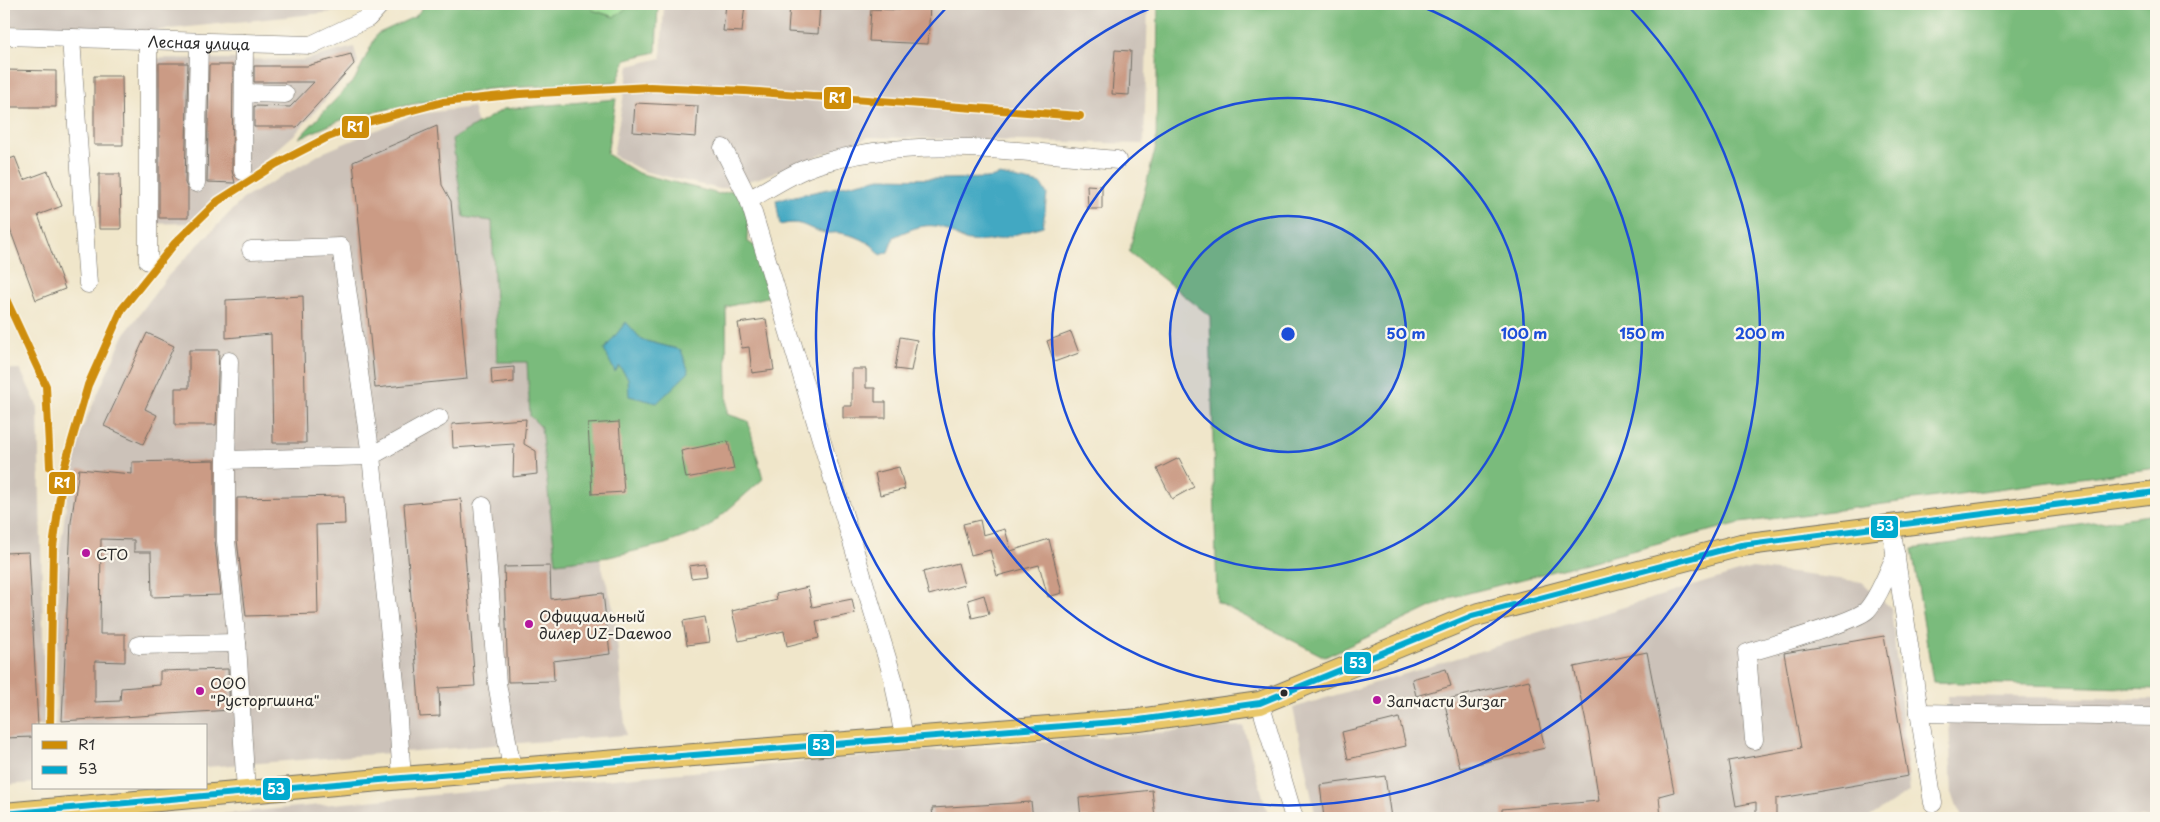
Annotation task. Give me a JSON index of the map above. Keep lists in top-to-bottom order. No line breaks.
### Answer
{"streets":{"street":["Лесная улица"]},"places":["СТО","Официальный дилер UZ-Daewoo","ООО \"Русторгшина\"","Запчасти Зигзаг"],"lines":["transit line R1","transit line 53"],"legend":["R1","53"],"rings":["50 m","100 m","150 m","200 m"]}
